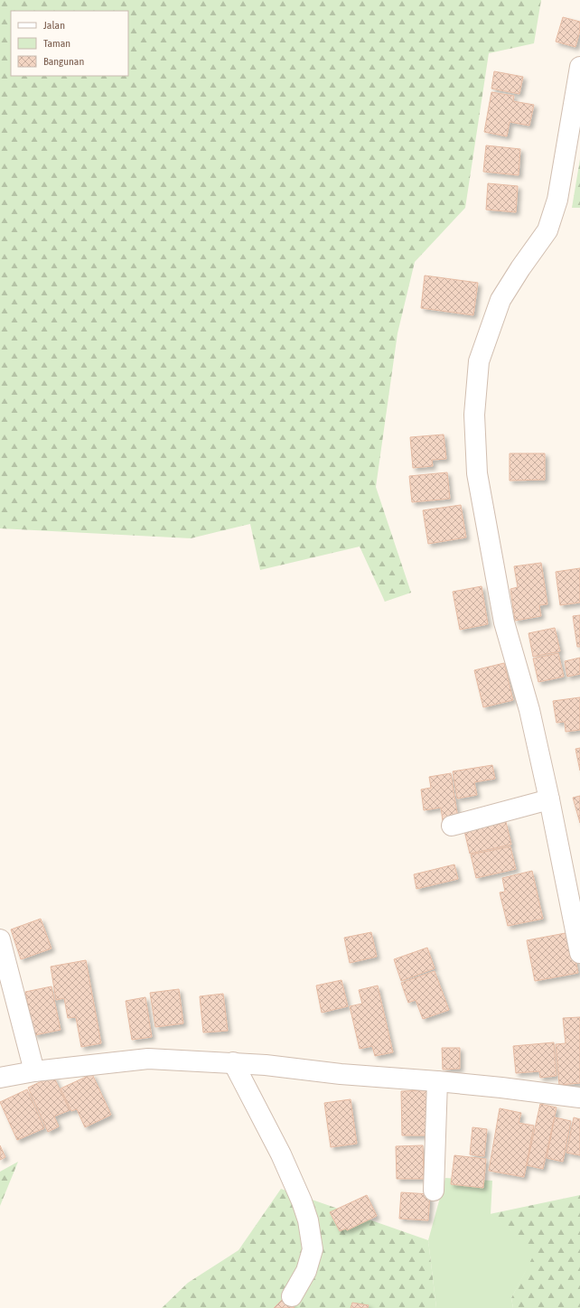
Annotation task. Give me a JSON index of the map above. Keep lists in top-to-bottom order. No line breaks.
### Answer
{"legend":["Jalan","Taman","Bangunan"]}
